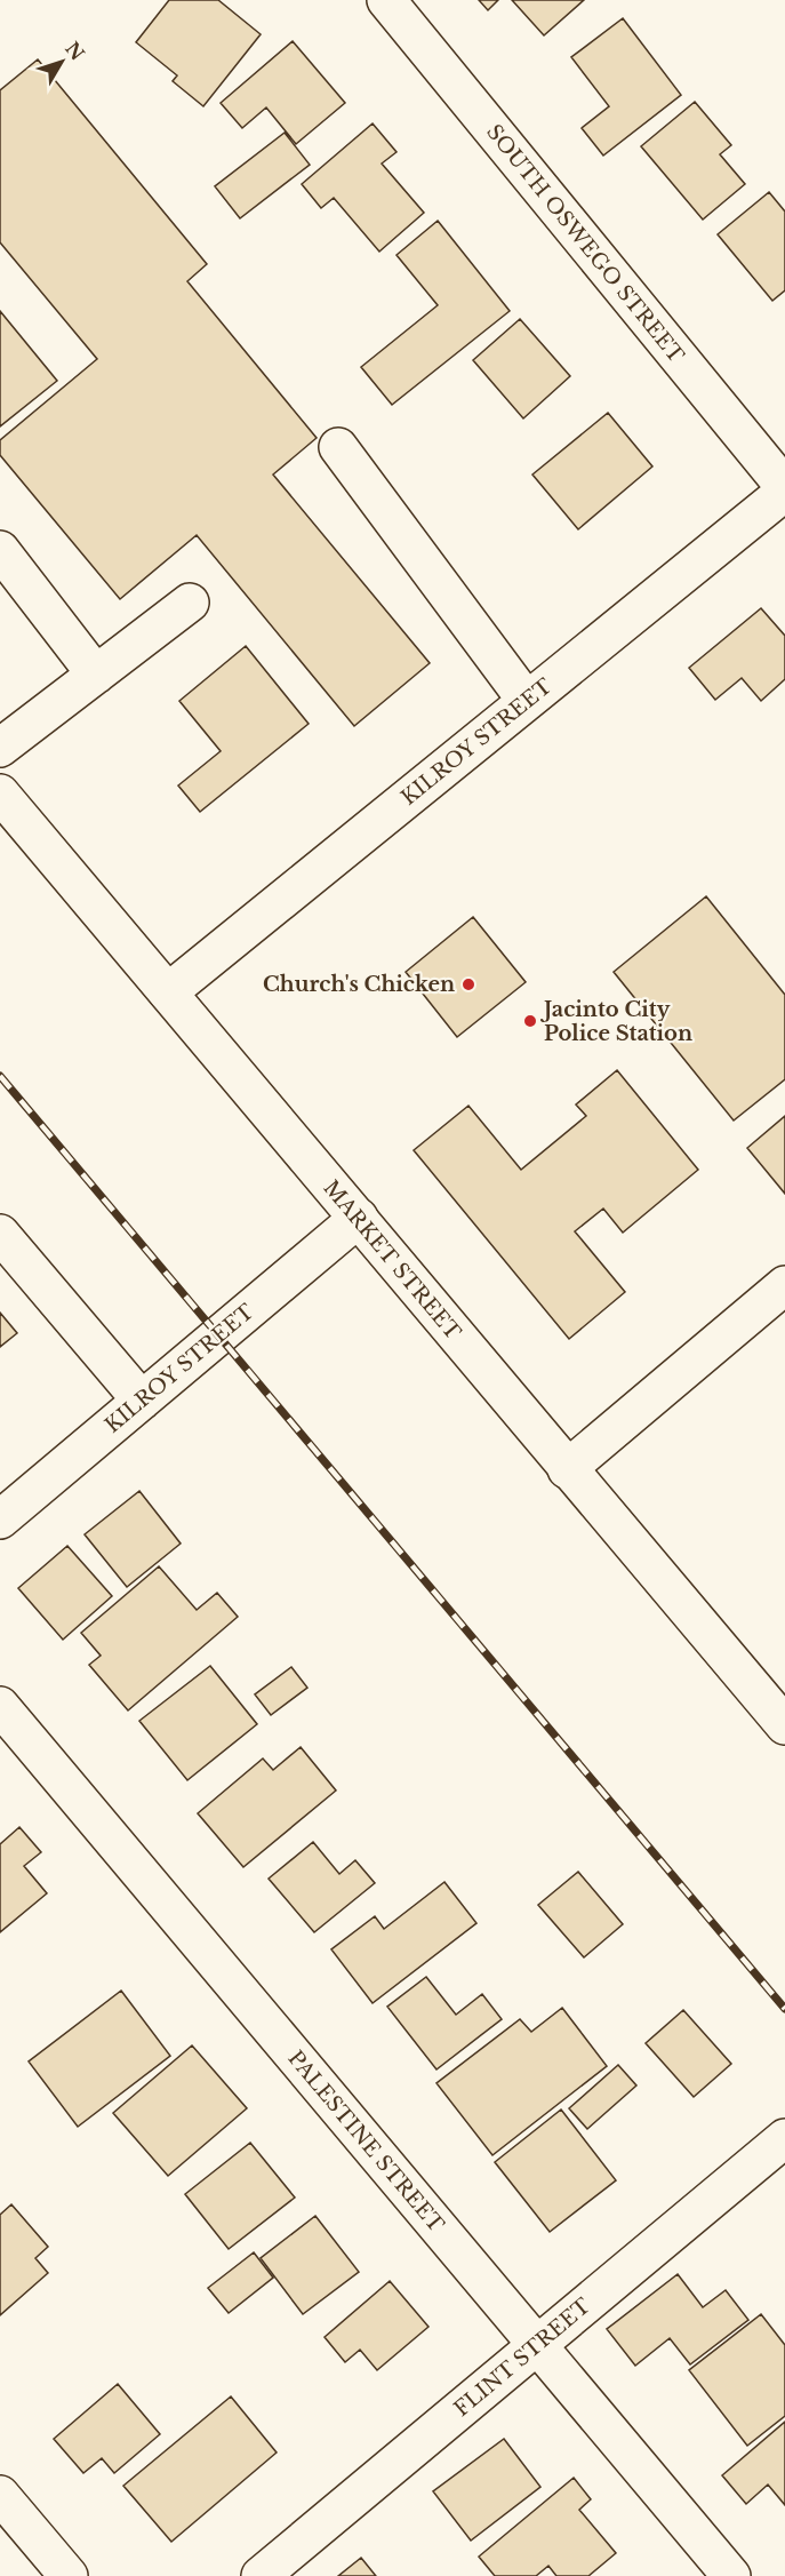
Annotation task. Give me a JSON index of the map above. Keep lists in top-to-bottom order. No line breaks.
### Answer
{"streets":{"street":["SOUTH OSWEGO STREET","KILROY STREET","MARKET STREET","PALESTINE STREET","FLINT STREET"]},"crossings":[["SOUTH OSWEGO STREET","KILROY STREET"],["KILROY STREET","MARKET STREET"],["PALESTINE STREET","FLINT STREET"]],"places":["Church's Chicken","Jacinto City Police Station"],"north":"top right"}
